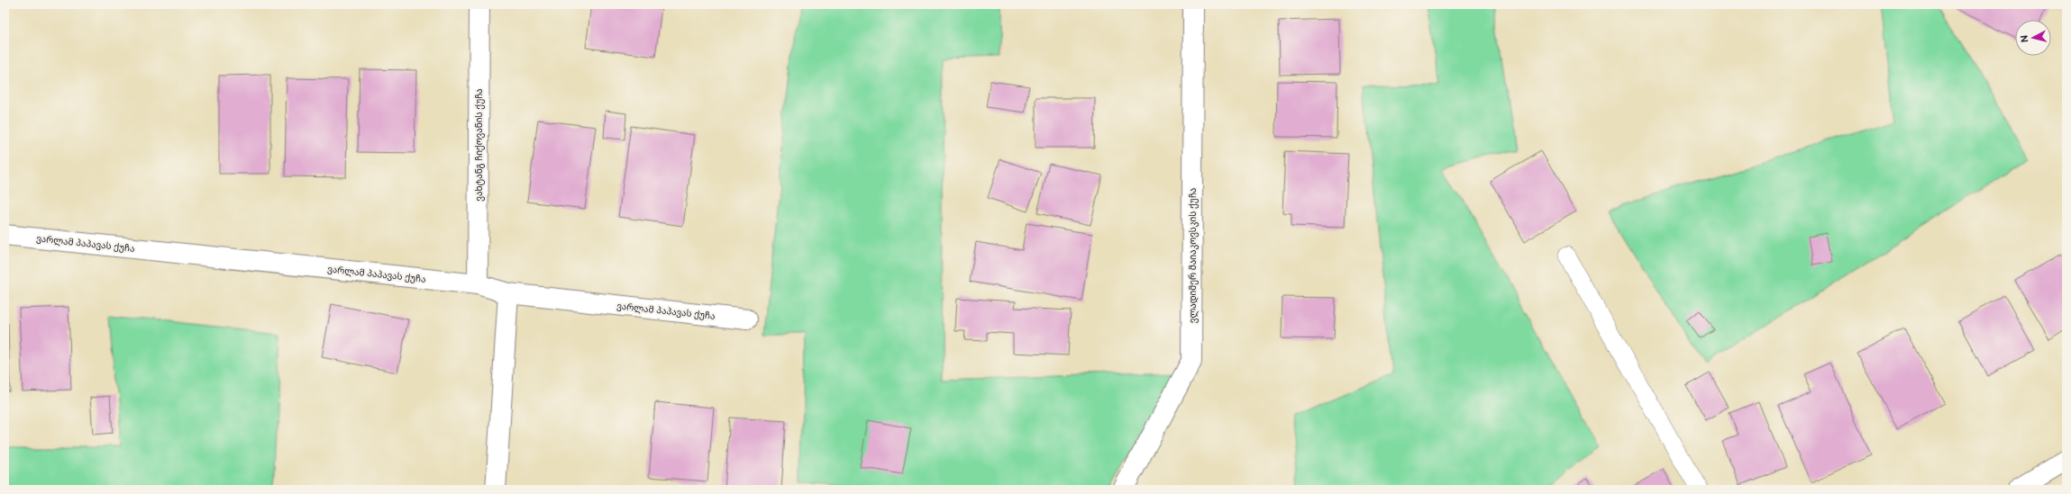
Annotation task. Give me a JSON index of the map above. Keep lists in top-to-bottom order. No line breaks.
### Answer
{"streets":{"street":["ვახტანგ ჩიქოვანის ქუჩა","ვარლამ პაპავას ქუჩა","ვლადიმერ მაიაკოვსკის ქუჩა"]},"crossings":[["ვახტანგ ჩიქოვანის ქუჩა","ვარლამ პაპავას ქუჩა"]],"north":"left"}
